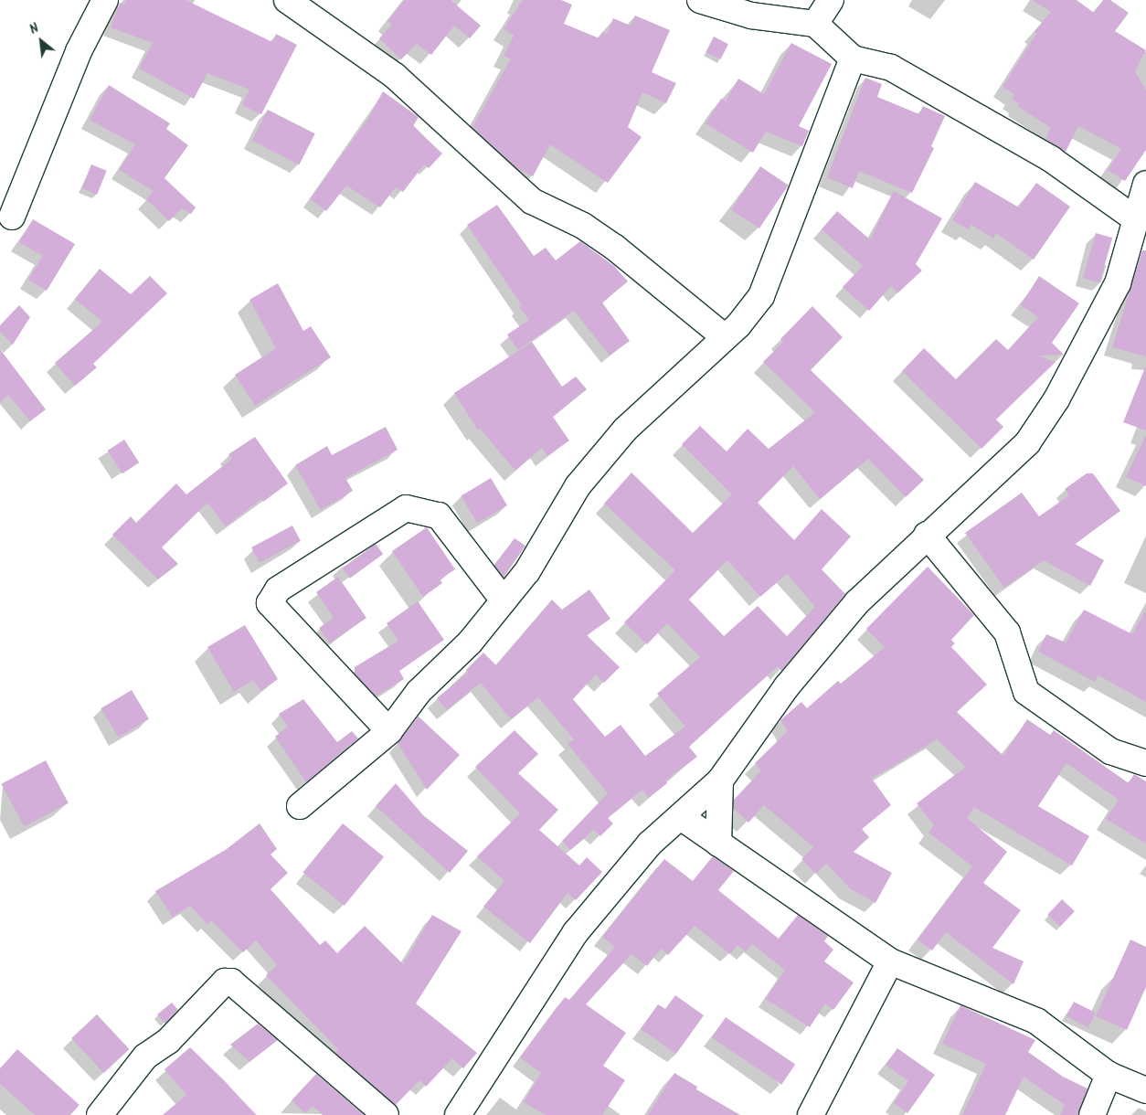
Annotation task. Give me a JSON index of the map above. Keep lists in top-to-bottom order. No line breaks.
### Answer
{"north":"top left"}
